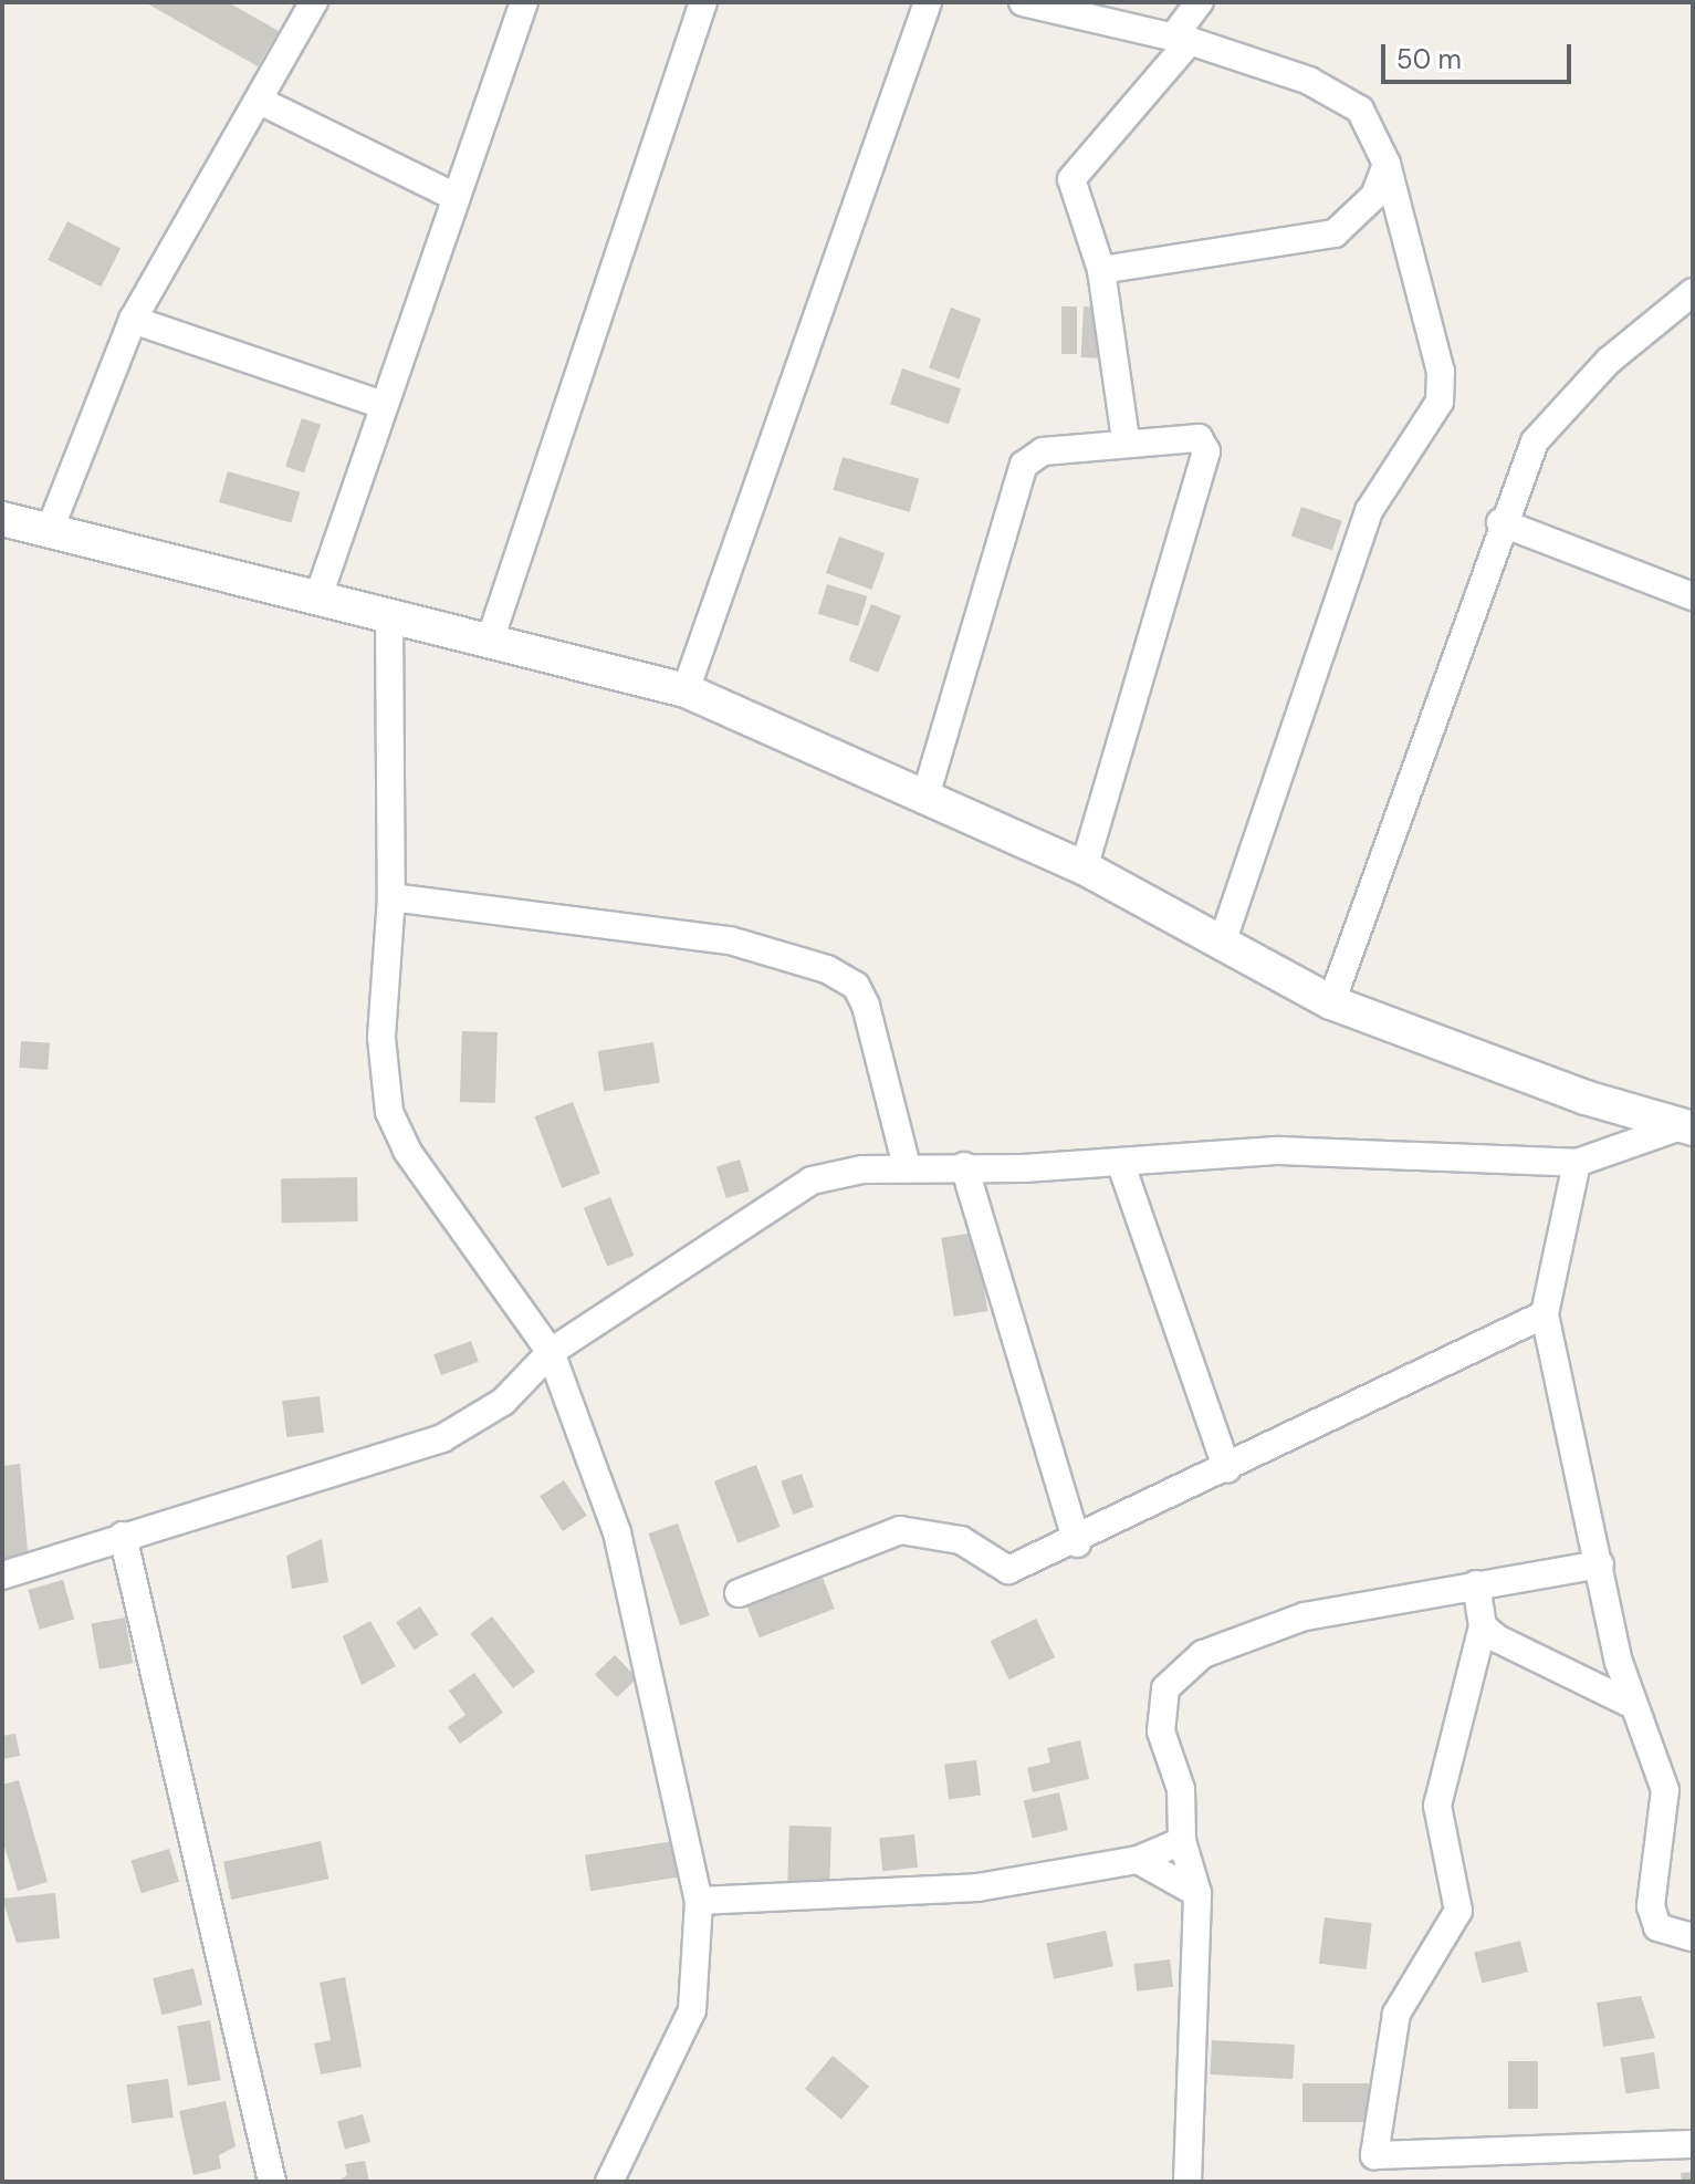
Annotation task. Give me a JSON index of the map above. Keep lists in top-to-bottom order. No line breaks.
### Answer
{"scale_bar":"50 m"}
